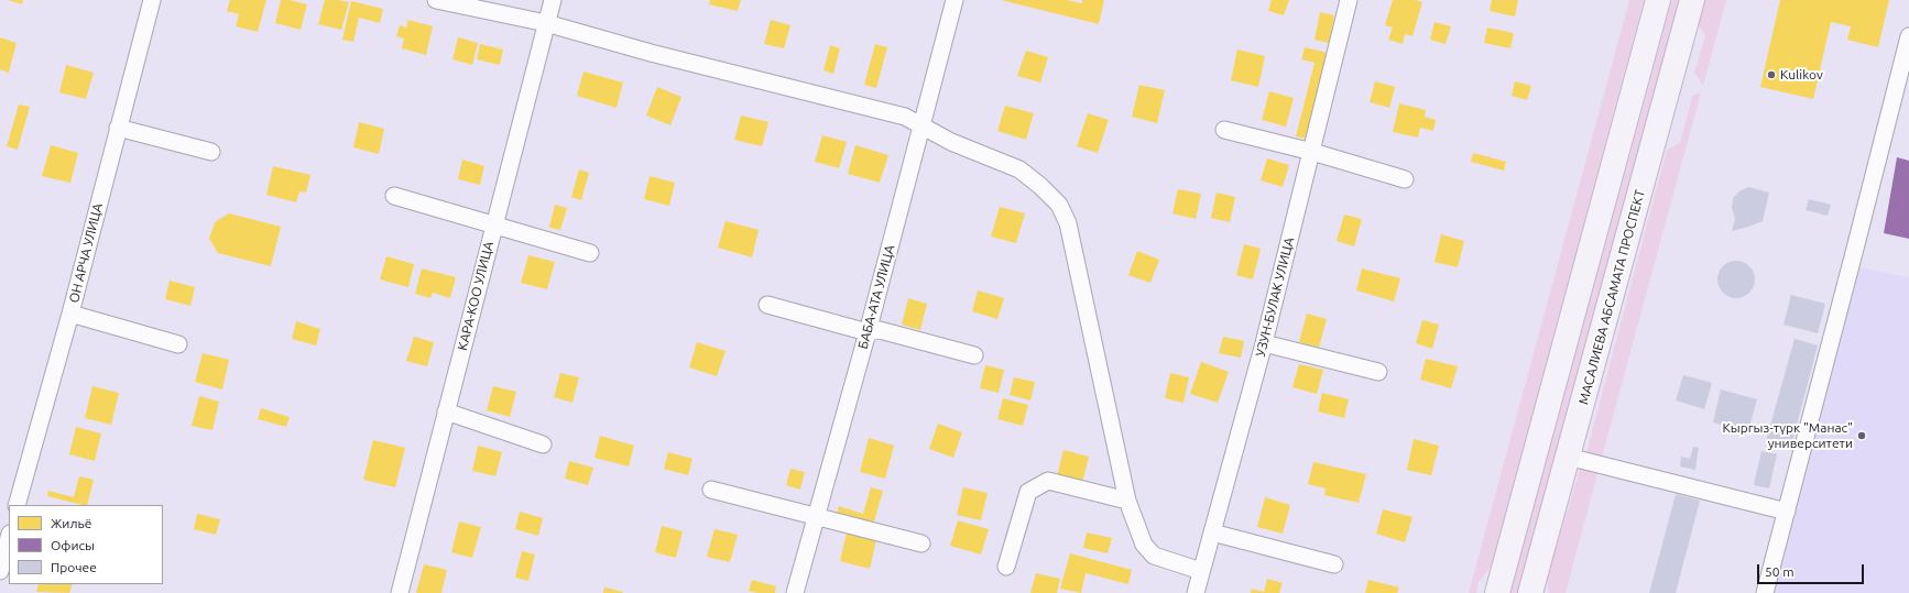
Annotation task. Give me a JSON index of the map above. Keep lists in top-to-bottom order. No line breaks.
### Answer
{"streets":{"main road":["МАСАЛИЕВА АБСАМАТА ПРОСПЕКТ"],"street":["ОН АРЧА УЛИЦА","КАРА-КОО УЛИЦА","БАБА-АТА УЛИЦА","УЗУН-БУЛАК УЛИЦА"]},"places":["Kulikov","Кыргыз-түрк \"Манас\" университети"],"legend":["Жильё","Офисы","Прочее"],"scale_bar":"50 m"}
